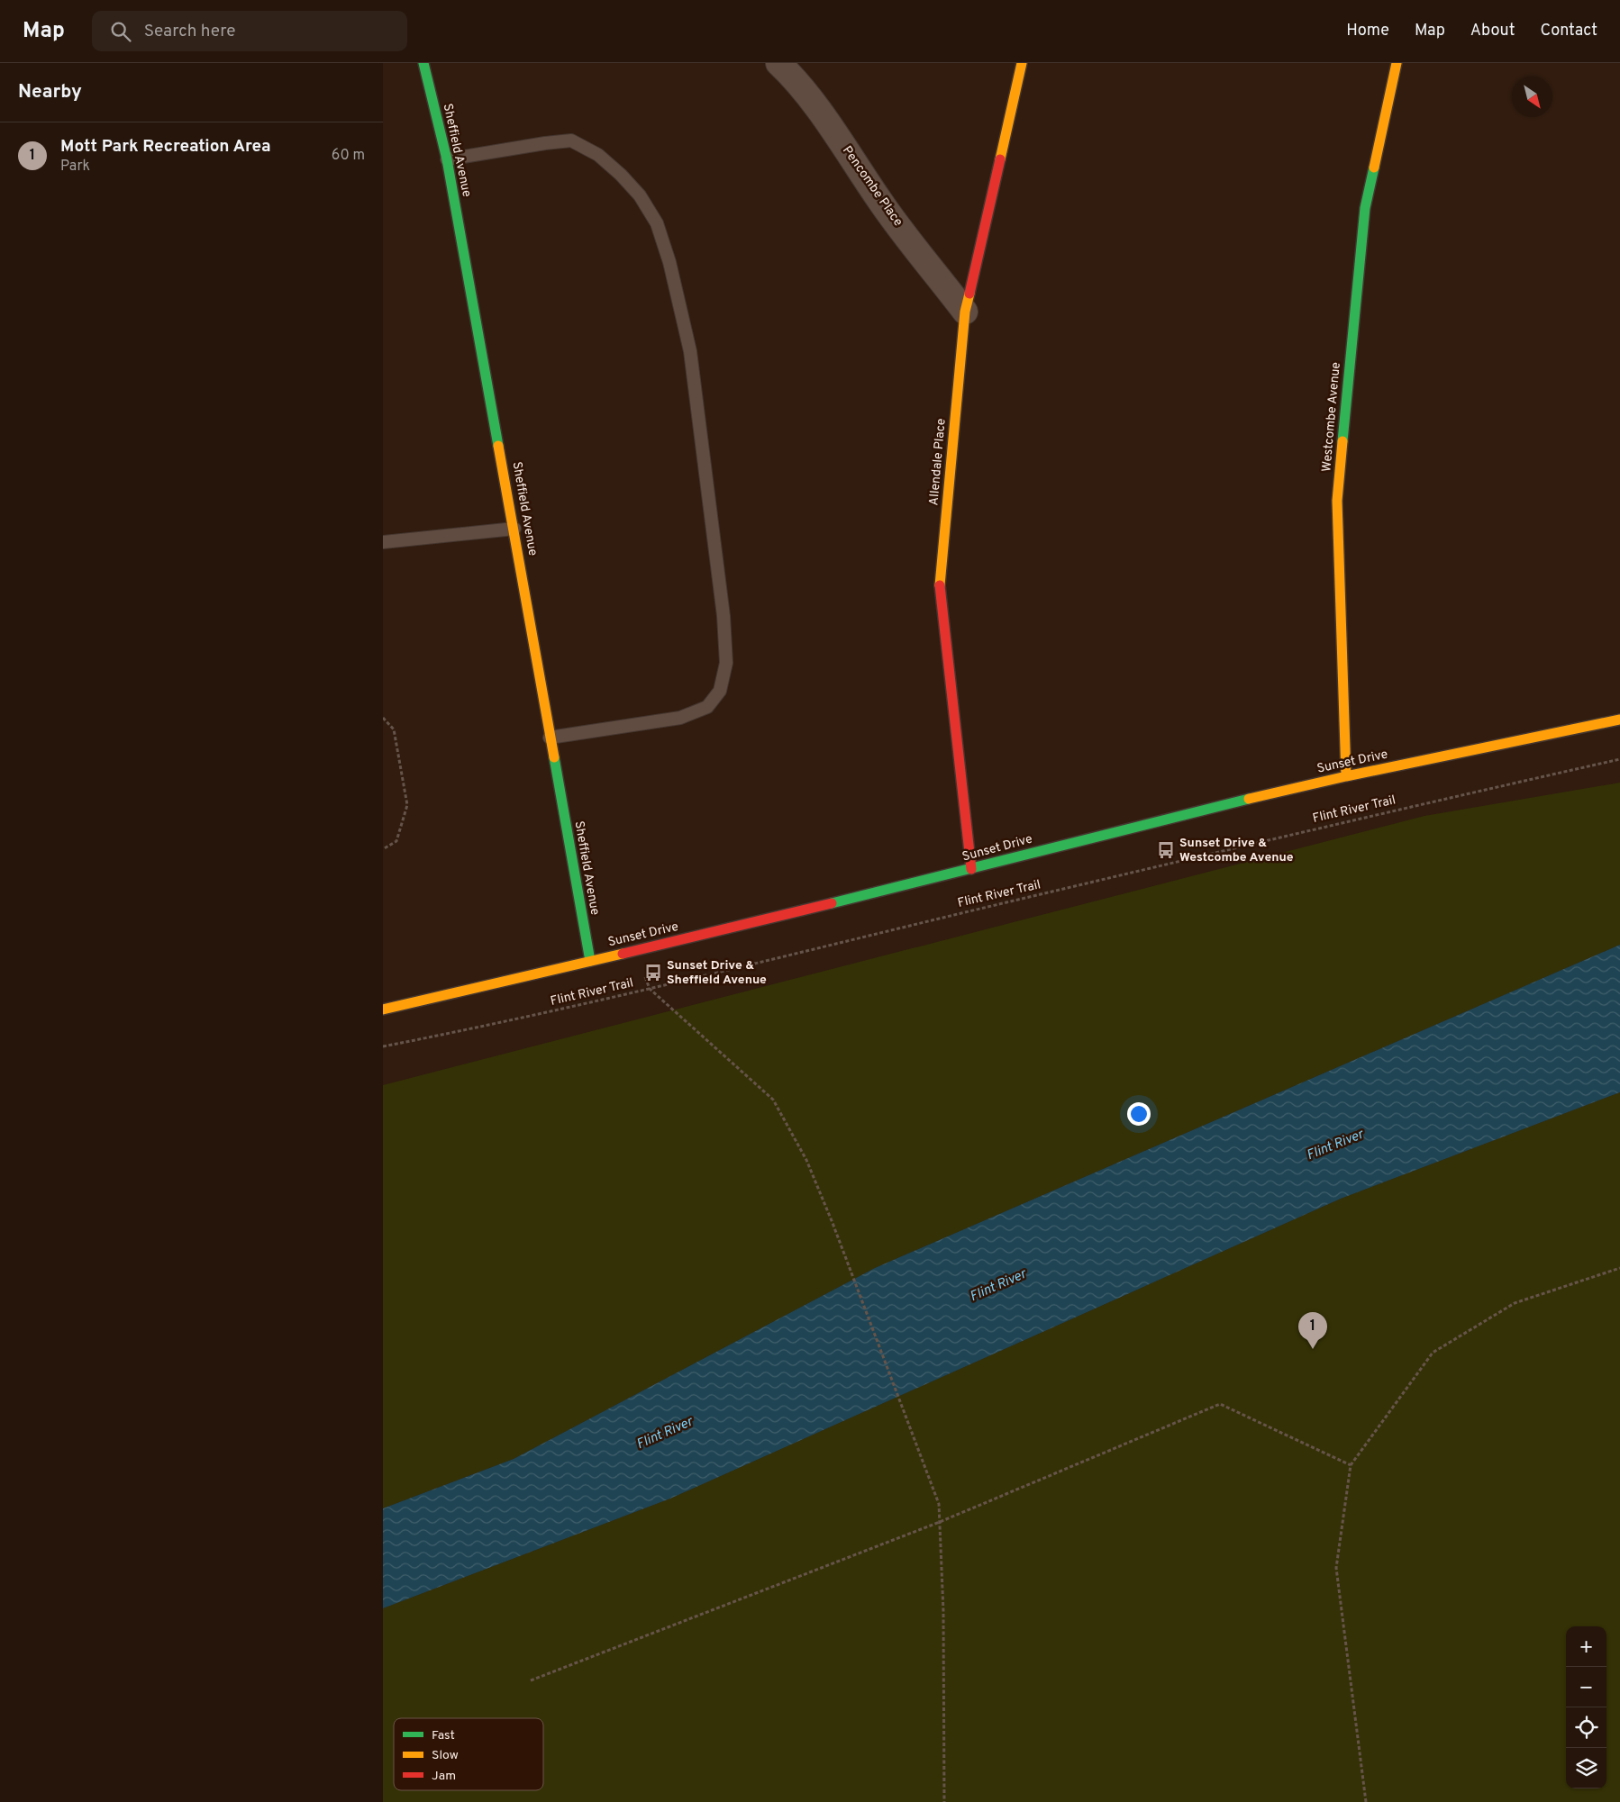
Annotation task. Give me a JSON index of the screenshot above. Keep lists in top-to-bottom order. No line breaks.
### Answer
{"streets":{"street":["Sheffield Avenue","Pencombe Place","Westcombe Avenue","Allendale Place","Sunset Drive"],"path":["Flint River Trail"]},"crossings":[["Sheffield Avenue","Sunset Drive"],["Pencombe Place","Allendale Place"],["Westcombe Avenue","Sunset Drive"],["Allendale Place","Sunset Drive"]],"water":["Flint River"],"places":{"bus stop":["Sunset Drive & Westcombe Avenue","Sunset Drive & Sheffield Avenue"]},"legend":["Fast","Slow","Jam"],"north":"bottom right","page":{"header":"Map","search":"Search here","nav":["Home","Map","About","Contact"],"heading":"Nearby","list":[{"mark":"1","name":"Mott Park Recreation Area","note":"Park","value":"60 m"}],"pins":"1","map_buttons":["+","−"]}}
